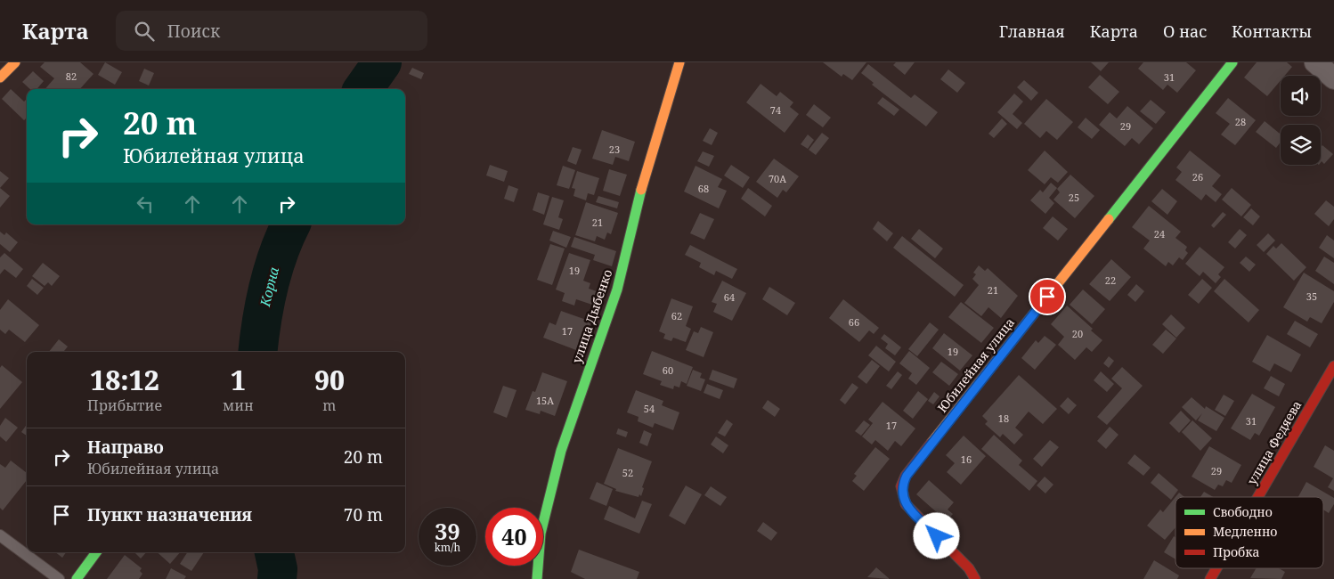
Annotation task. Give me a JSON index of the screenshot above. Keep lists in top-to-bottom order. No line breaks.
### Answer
{"streets":{"street":["улица Дыбенко","Юбилейная улица","улица Федяева"]},"water":["Корна"],"house_numbers":["82","31","74","28","29","23","26","70А","68","25","21","24","19","22","21","35","64","62","66","17","20","19","60","15А","54","18","31","17","16","29","52"],"legend":["Свободно","Медленно","Пробка"],"page":{"header":"Карта","search":"Поиск","nav":["Главная","Карта","О нас","Контакты"],"turn":["20 m","Юбилейная улица"],"eta":["18:12","Прибытие","1","мин","90","m"],"list":[{"name":"Направо","note":"Юбилейная улица","value":"20 m"},{"name":"Пункт назначения","value":"70 m"}],"speed":"39 km/h","limit":"40"}}
